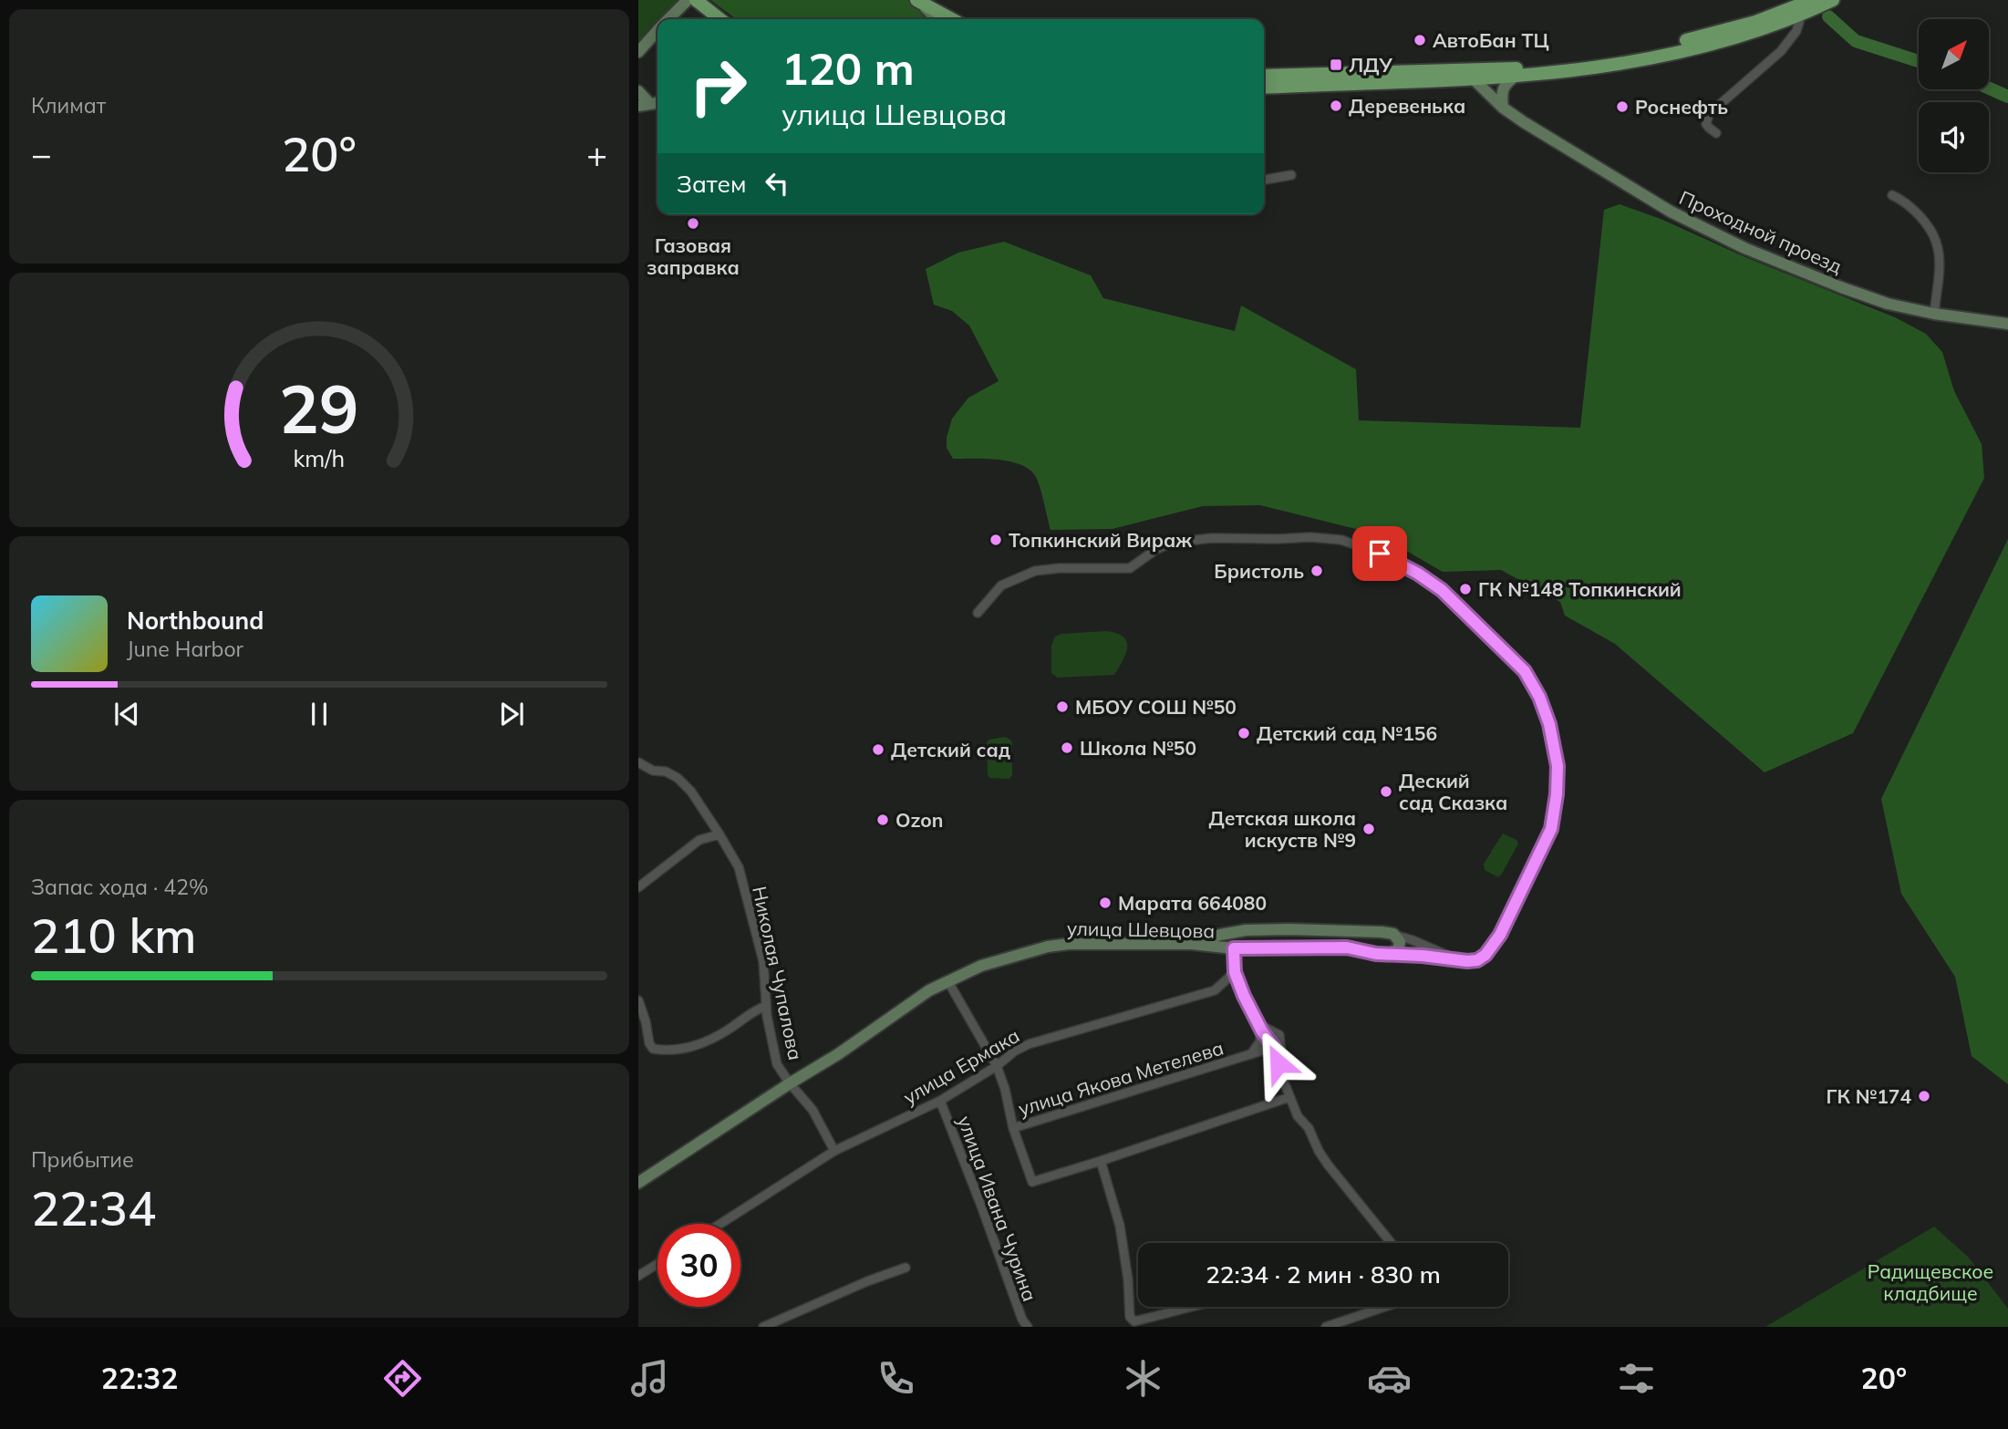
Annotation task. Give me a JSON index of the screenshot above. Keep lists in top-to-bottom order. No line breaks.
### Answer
{"streets":{"main road":["Проходной проезд","улица Шевцова"],"street":["Николая Чупалова","улица Ермака","улица Якова Метелева","улица Ивана Чурина"]},"crossings":[["улица Шевцова","Николая Чупалова"],["Николая Чупалова","улица Ермака"],["улица Ермака","улица Ивана Чурина"]],"parks":["Радищевское кладбище"],"places":{"other":["АвтоБан ТЦ","Деревенька","Роснефть","Газовая заправка","Топкинский Вираж","Бристоль","ГК №148 Топкинский","МБОУ СОШ №50","Детский сад №156","Школа №50","Детский сад","Деский сад Сказка","Ozon","Детская школа искуств №9","Марата 664080","ГК №174"],"transit":["ЛДУ"]},"north":"top right","page":{"tile":["Климат",["Запас хода · 42%","210 km"],["Прибытие","22:34"]],"turn":["120 m","улица Шевцова"],"heat":["−","20°","+"],"then":"Затем","song":["Northbound","June Harbor"],"limit":"30","trip":"22:34 · 2 мин · 830 m","tabs":["22:32","20°"],"gauge":["29","km/h"]}}
